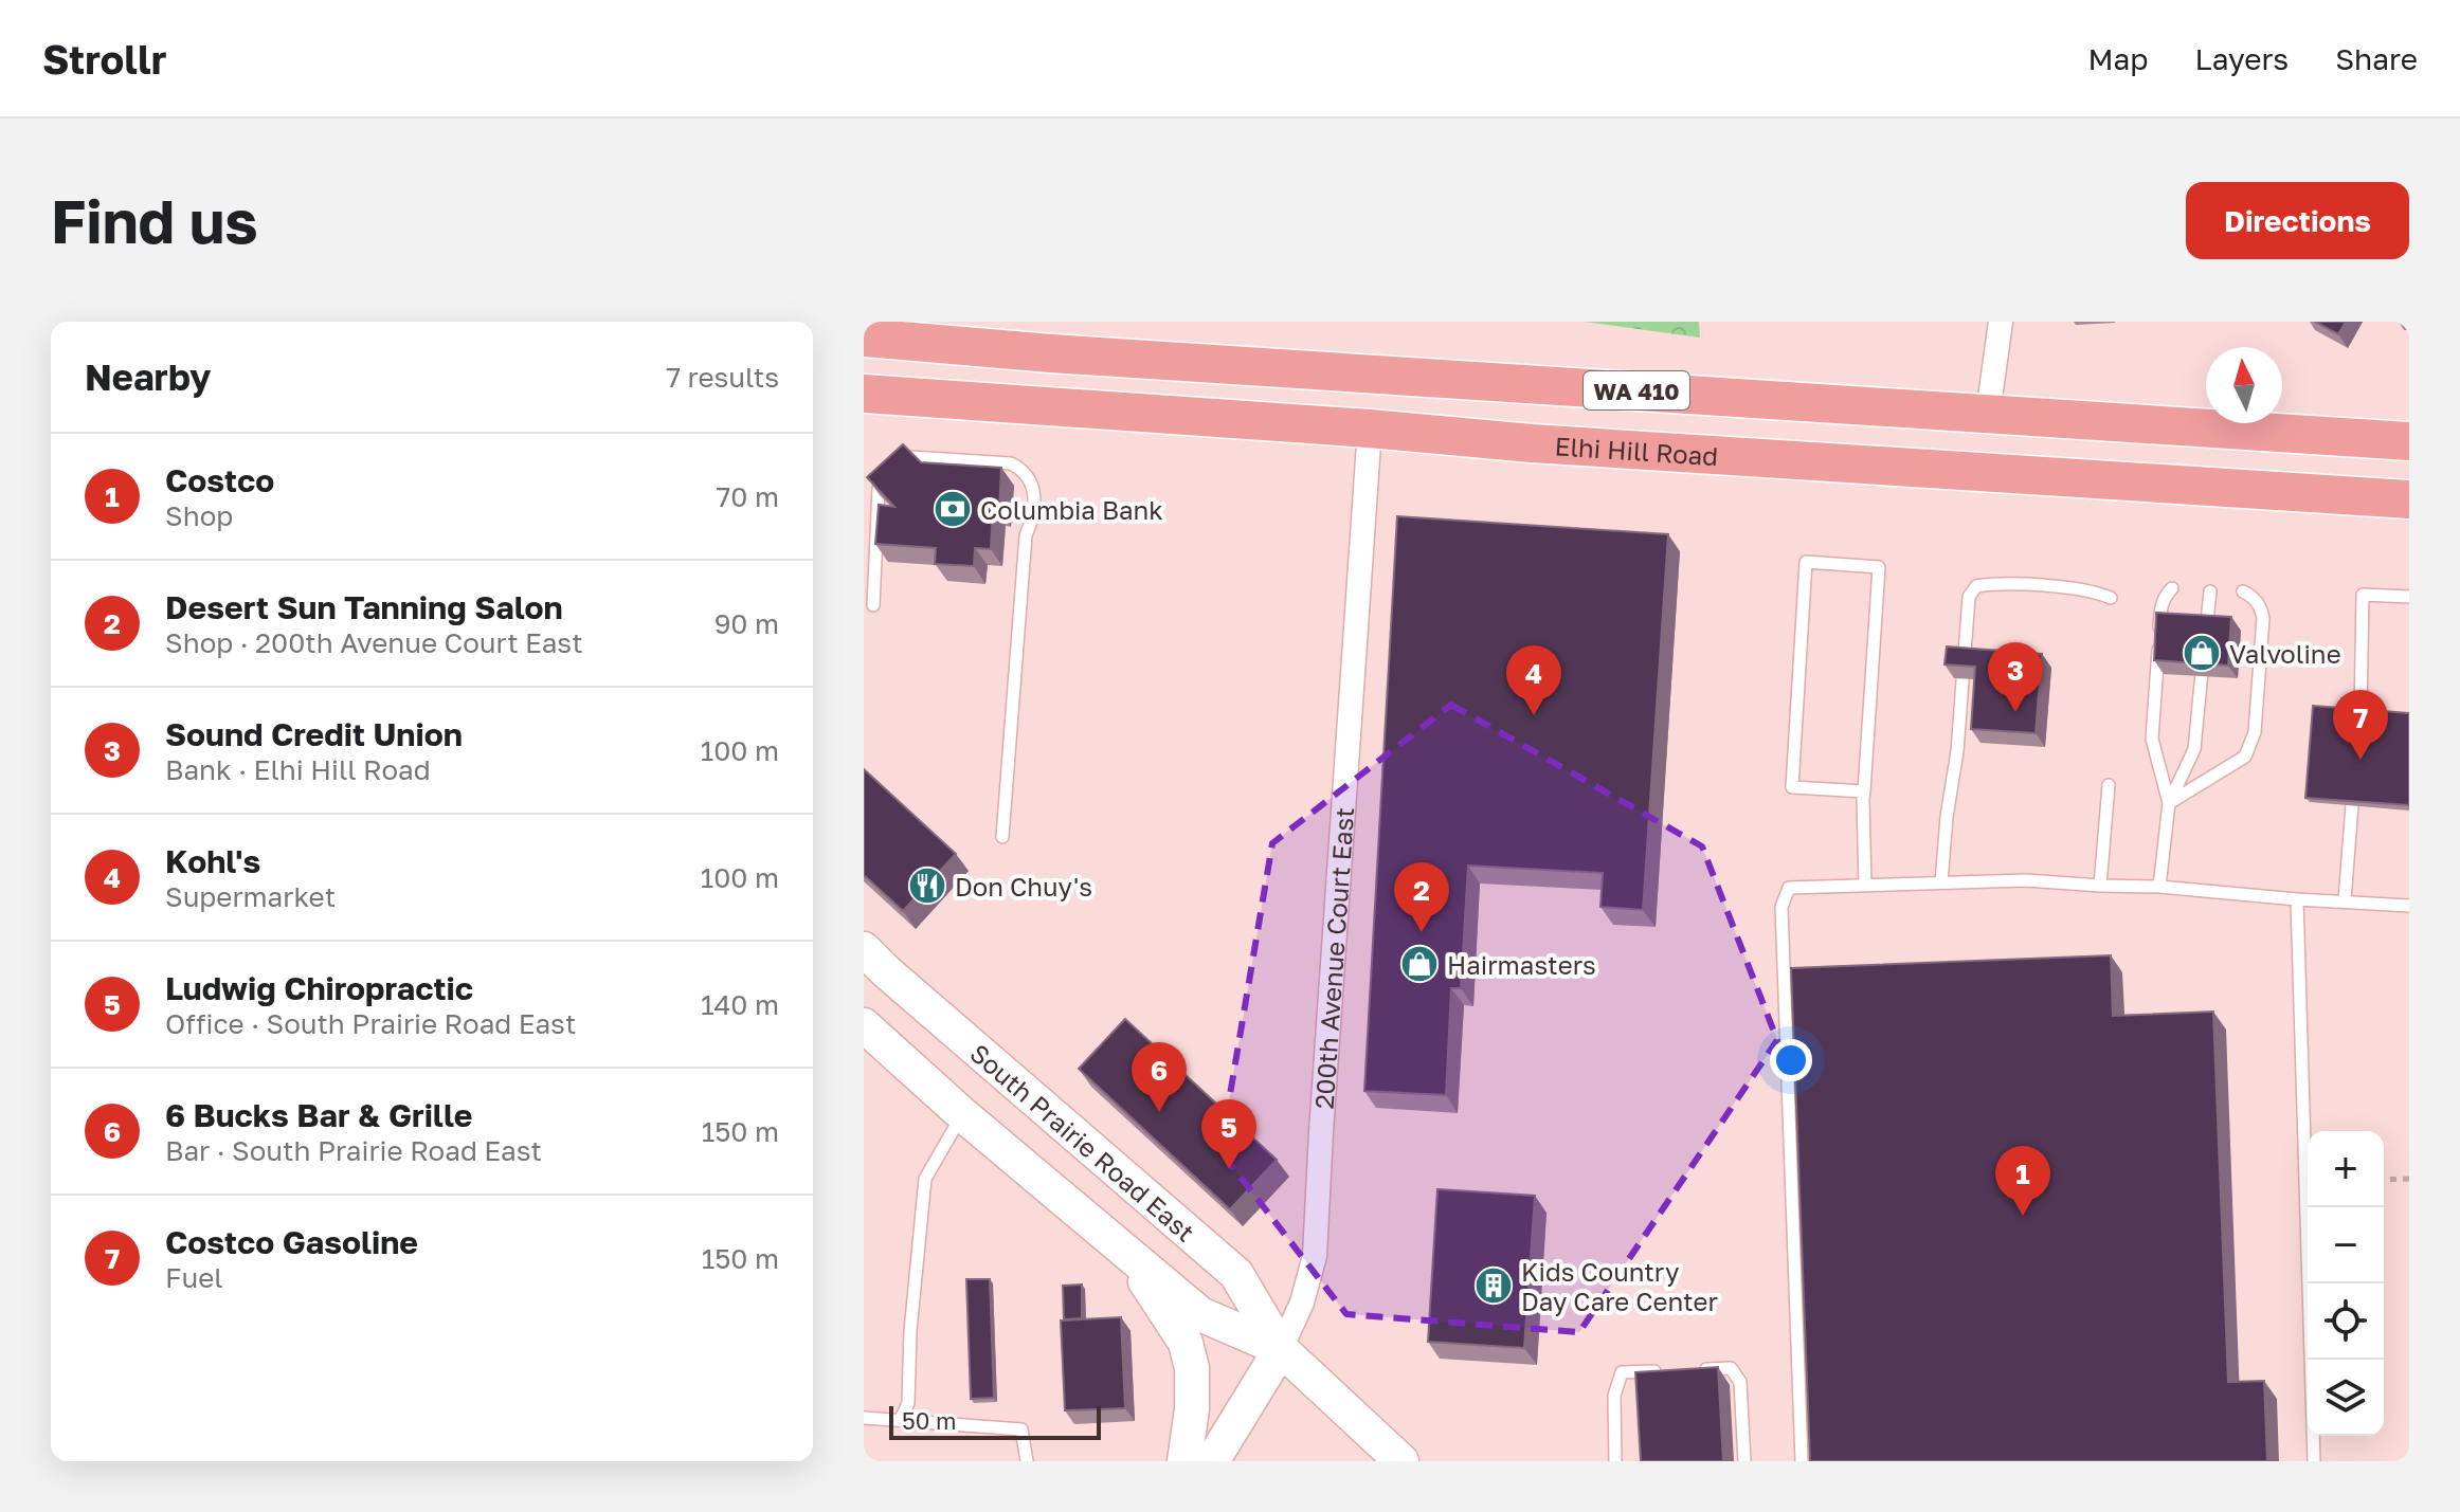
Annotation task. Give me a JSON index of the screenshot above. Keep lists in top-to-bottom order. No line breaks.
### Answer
{"streets":{"main road":["WA 410","Elhi Hill Road","200th Avenue Court East","South Prairie Road East"]},"crossings":[["Elhi Hill Road","200th Avenue Court East"],["200th Avenue Court East","South Prairie Road East"]],"places":{"bank":["Columbia Bank"],"shop":["Valvoline","Hairmasters"],"restaurant":["Don Chuy's"],"building":["Kids Country Day Care Center"]},"scale_bar":"50 m","north":"top","page":{"header":"Strollr","nav":["Map","Layers","Share"],"buttons":"Directions","title":"Find us","heading":["Nearby","7 results"],"list":[{"mark":"1","name":"Costco","note":"Shop","value":"70 m"},{"mark":"2","name":"Desert Sun Tanning Salon","note":"Shop · 200th Avenue Court East","value":"90 m"},{"mark":"3","name":"Sound Credit Union","note":"Bank · Elhi Hill Road","value":"100 m"},{"mark":"4","name":"Kohl's","note":"Supermarket","value":"100 m"},{"mark":"5","name":"Ludwig Chiropractic","note":"Office · South Prairie Road East","value":"140 m"},{"mark":"6","name":"6 Bucks Bar & Grille","note":"Bar · South Prairie Road East","value":"150 m"},{"mark":"7","name":"Costco Gasoline","note":"Fuel","value":"150 m"}],"pins":["3","4","7","2","6","5","1"],"map_buttons":["+","−"],"scale":"50 m"}}
